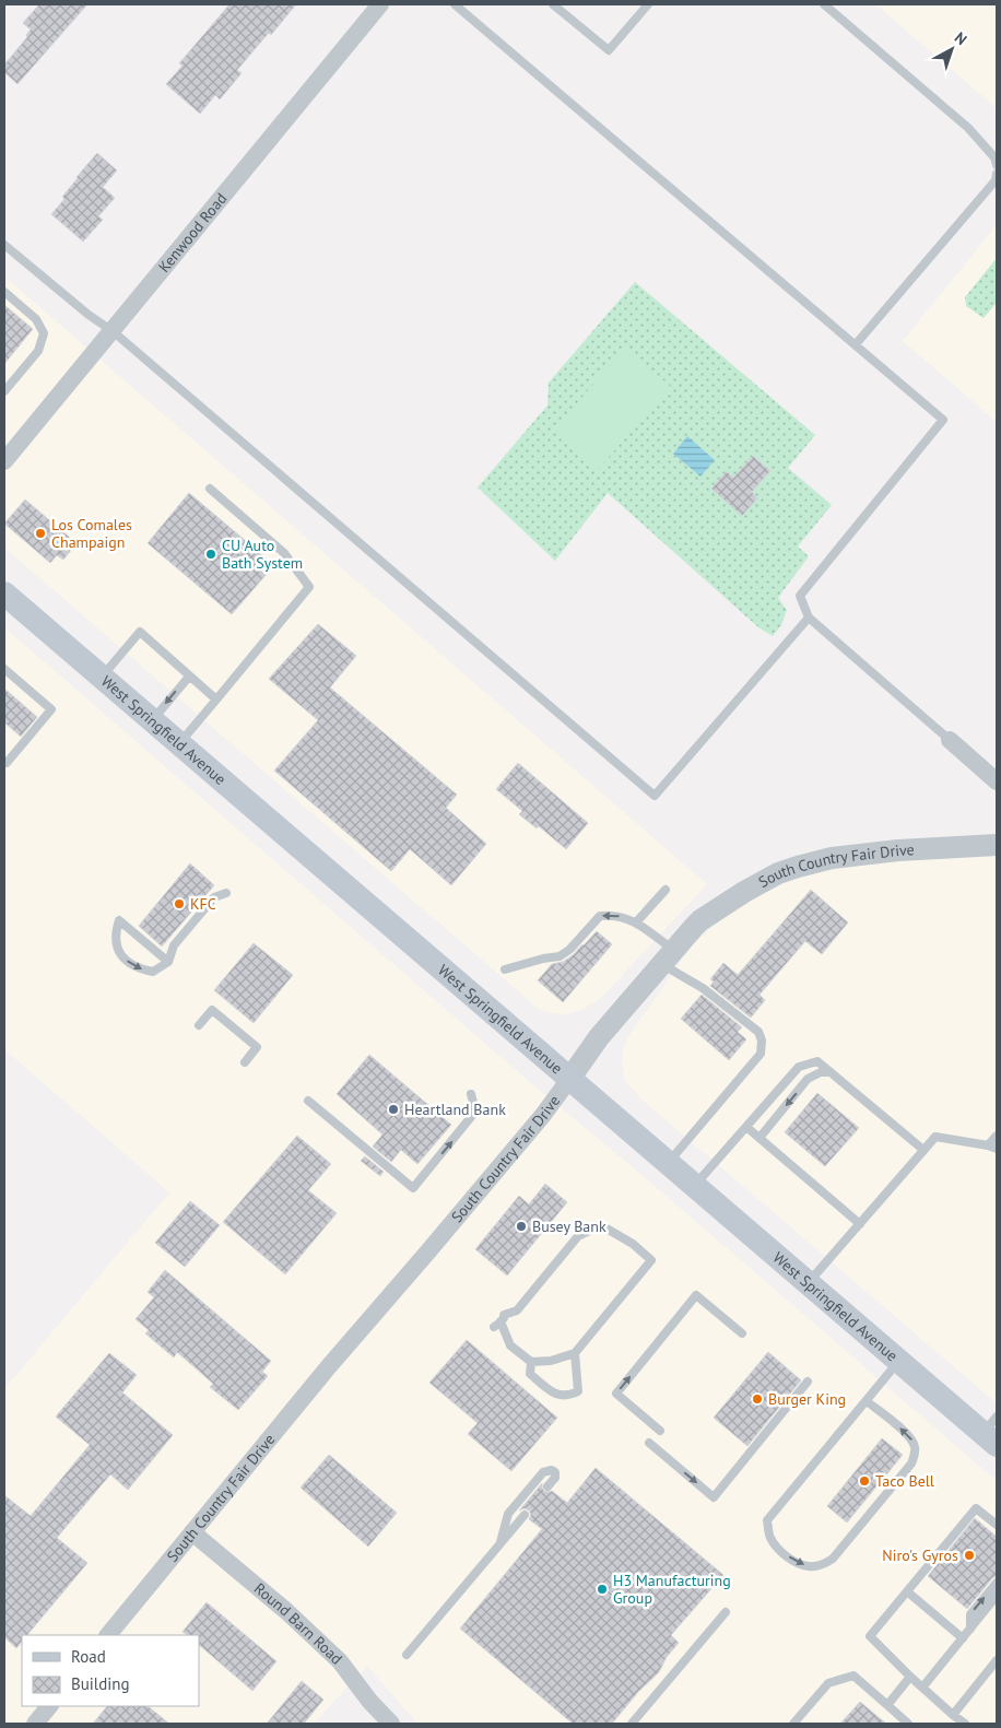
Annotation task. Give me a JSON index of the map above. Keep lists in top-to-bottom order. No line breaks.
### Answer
{"streets":{"main road":["West Springfield Avenue"],"street":["Kenwood Road","South Country Fair Drive","Round Barn Road"]},"crossings":[["West Springfield Avenue","South Country Fair Drive"],["South Country Fair Drive","Round Barn Road"]],"places":["Los Comales Champaign","CU Auto Bath System","KFC","Heartland Bank","Busey Bank","Burger King","Taco Bell","Niro's Gyros","H3 Manufacturing Group"],"legend":["Road","Building"],"north":"top right"}
